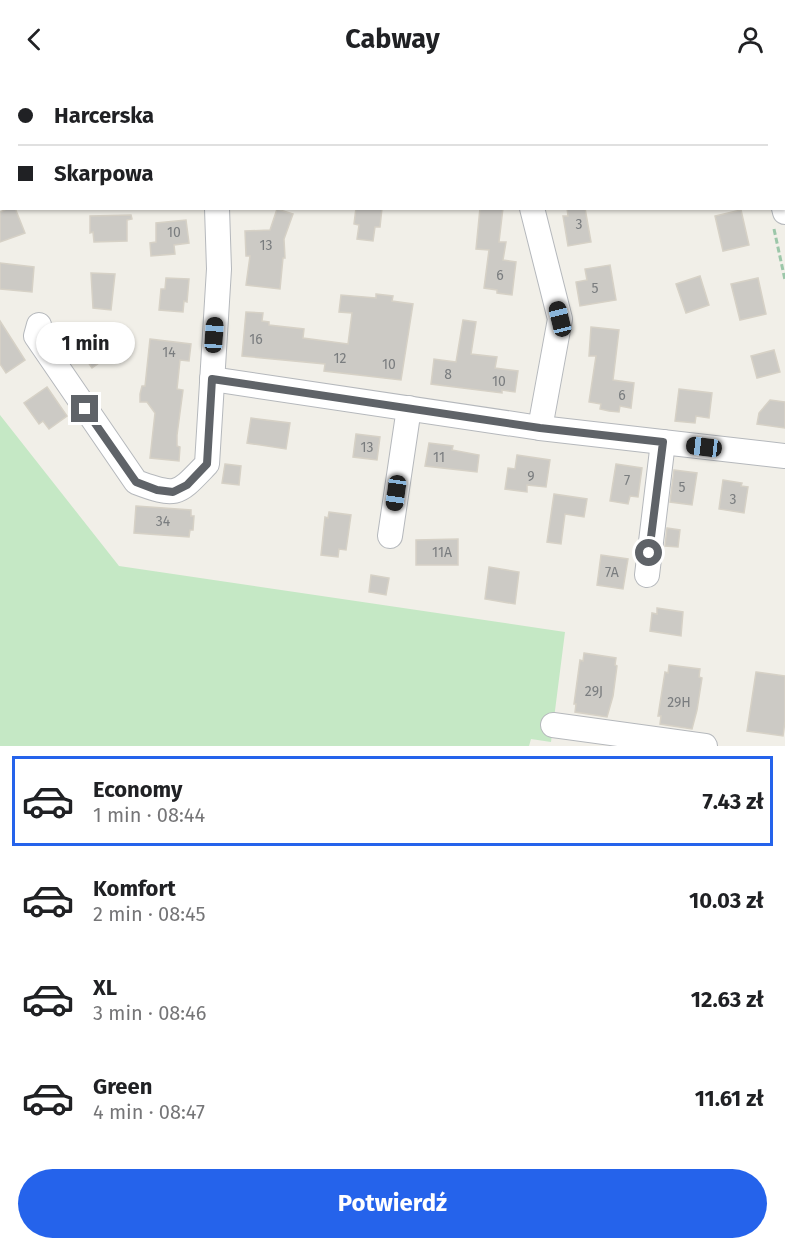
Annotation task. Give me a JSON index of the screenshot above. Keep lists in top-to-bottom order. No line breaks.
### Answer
{"house_numbers":["3","10","13","6","5","16","14","12","10","8","10","6","13","11","9","7","5","3","34","11A","7A","29J","29H"],"page":{"header":"Cabway","banner":["Harcerska","Skarpowa"],"bubble":"1 min","list":[{"name":"Economy","note":"1 min · 08:44","value":"7.43 zł"},{"name":"Komfort","note":"2 min · 08:45","value":"10.03 zł"},{"name":"XL","note":"3 min · 08:46","value":"12.63 zł"},{"name":"Green","note":"4 min · 08:47","value":"11.61 zł"}],"buttons":"Potwierdź"}}
